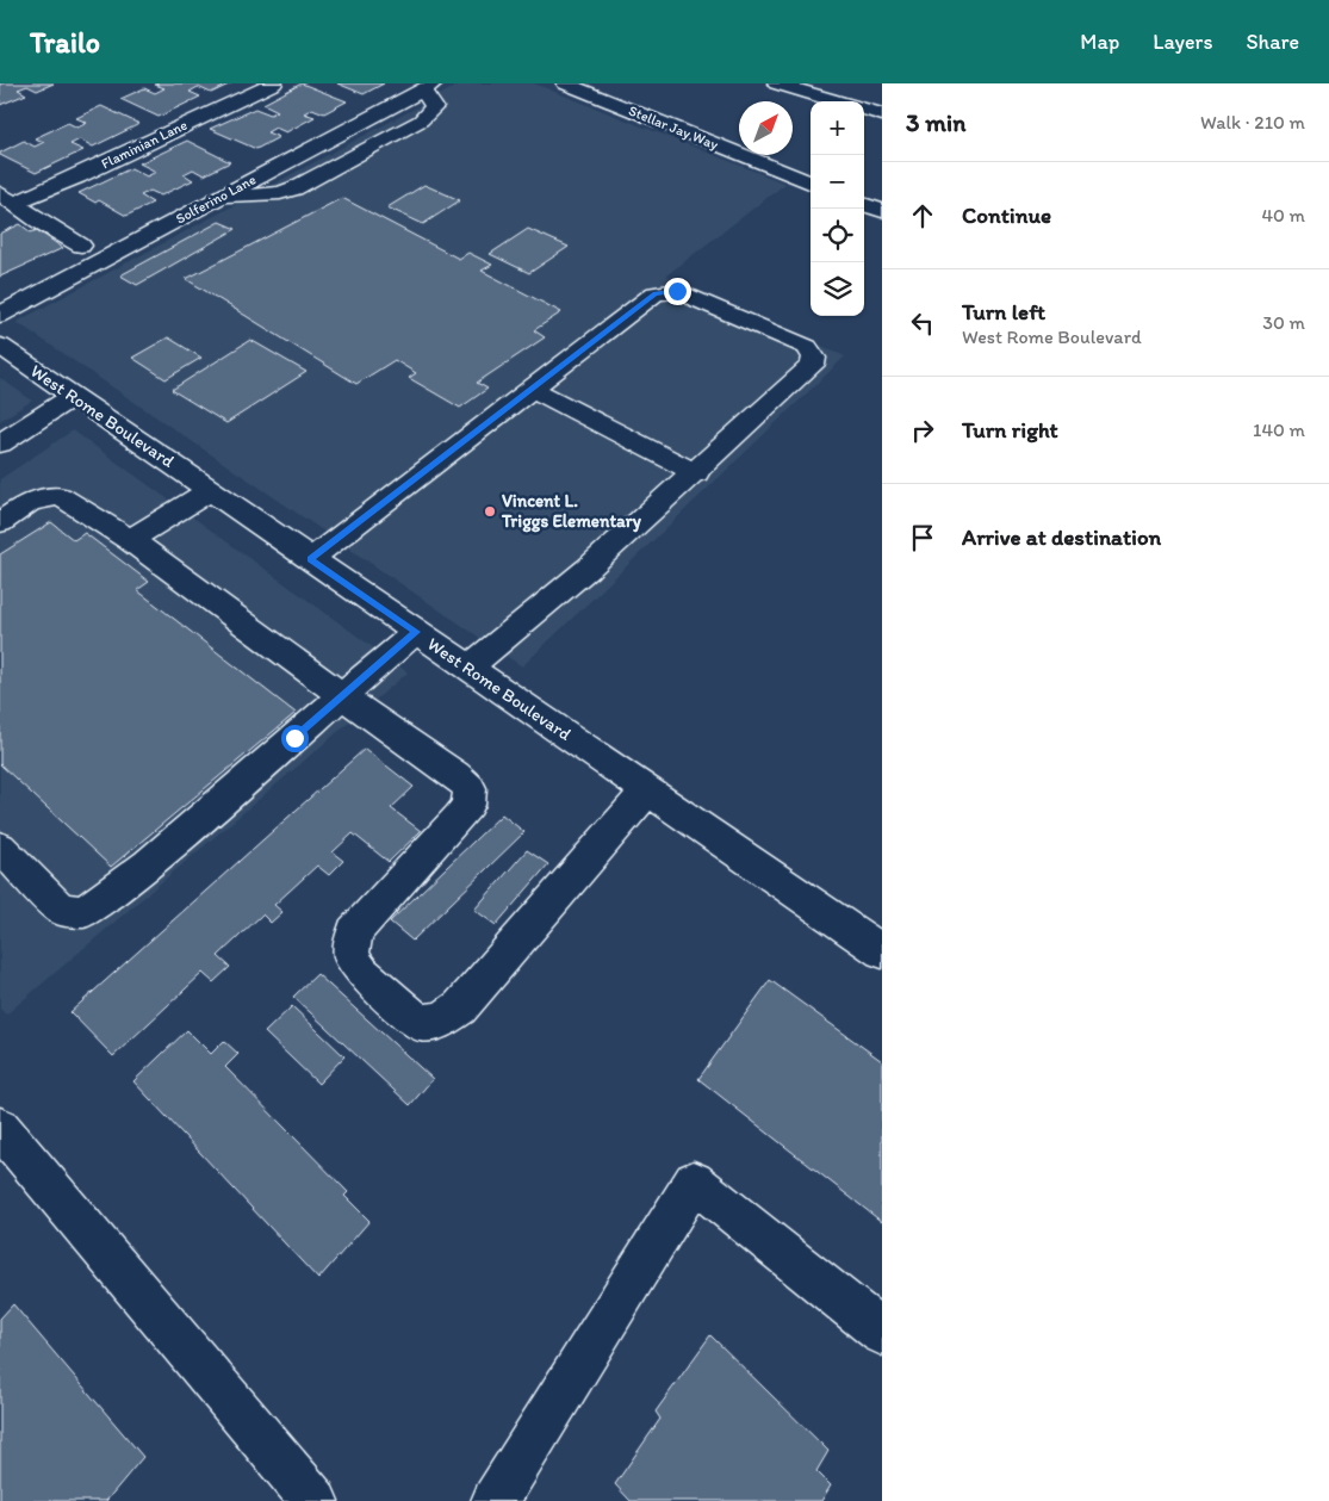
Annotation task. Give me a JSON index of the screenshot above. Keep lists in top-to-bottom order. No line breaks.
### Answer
{"streets":{"street":["Stellar Jay Way","Flaminian Lane","Solferino Lane","West Rome Boulevard"]},"places":["Vincent L. Triggs Elementary"],"north":"top right","page":{"header":"Trailo","nav":["Map","Layers","Share"],"heading":["3 min","Walk · 210 m"],"map_buttons":["+","−"],"list":[["Continue","40 m"],["Turn left","West Rome Boulevard","30 m"],["Turn right","140 m"],"Arrive at destination"]}}
